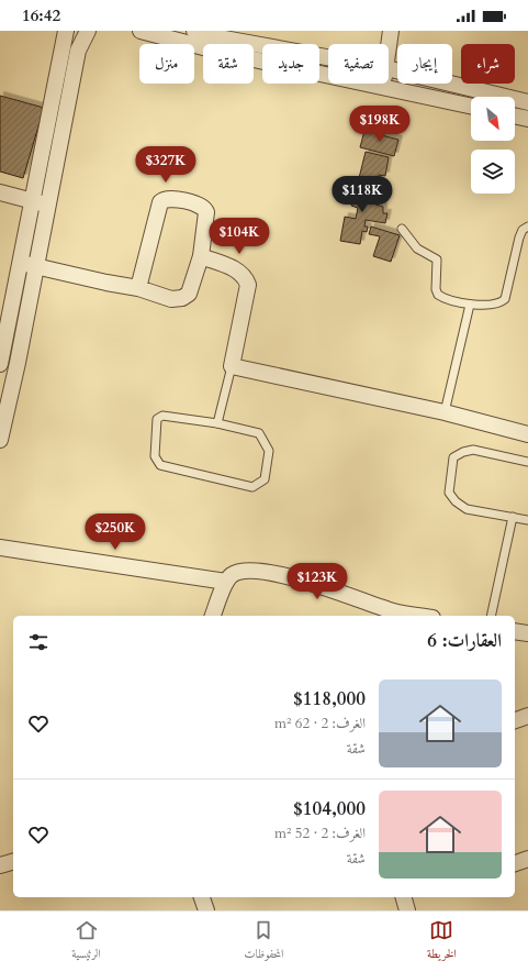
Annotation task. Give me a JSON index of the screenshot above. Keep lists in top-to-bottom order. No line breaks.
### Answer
{"north":"bottom right","page":{"status":"16:42","chip":["شراء","إيجار","تصفية","جديد","شقة","منزل"],"price":["$198K","$327K","$118K","$104K","$250K","$123K"],"heading":"العقارات: 6","list":[{"name":"$118,000","note":"الغرف: 2 · 62 m² · شقة"},{"name":"$104,000","note":"الغرف: 2 · 52 m² · شقة"}],"tabs":["الخريطة","المحفوظات","الرئيسية"]}}
